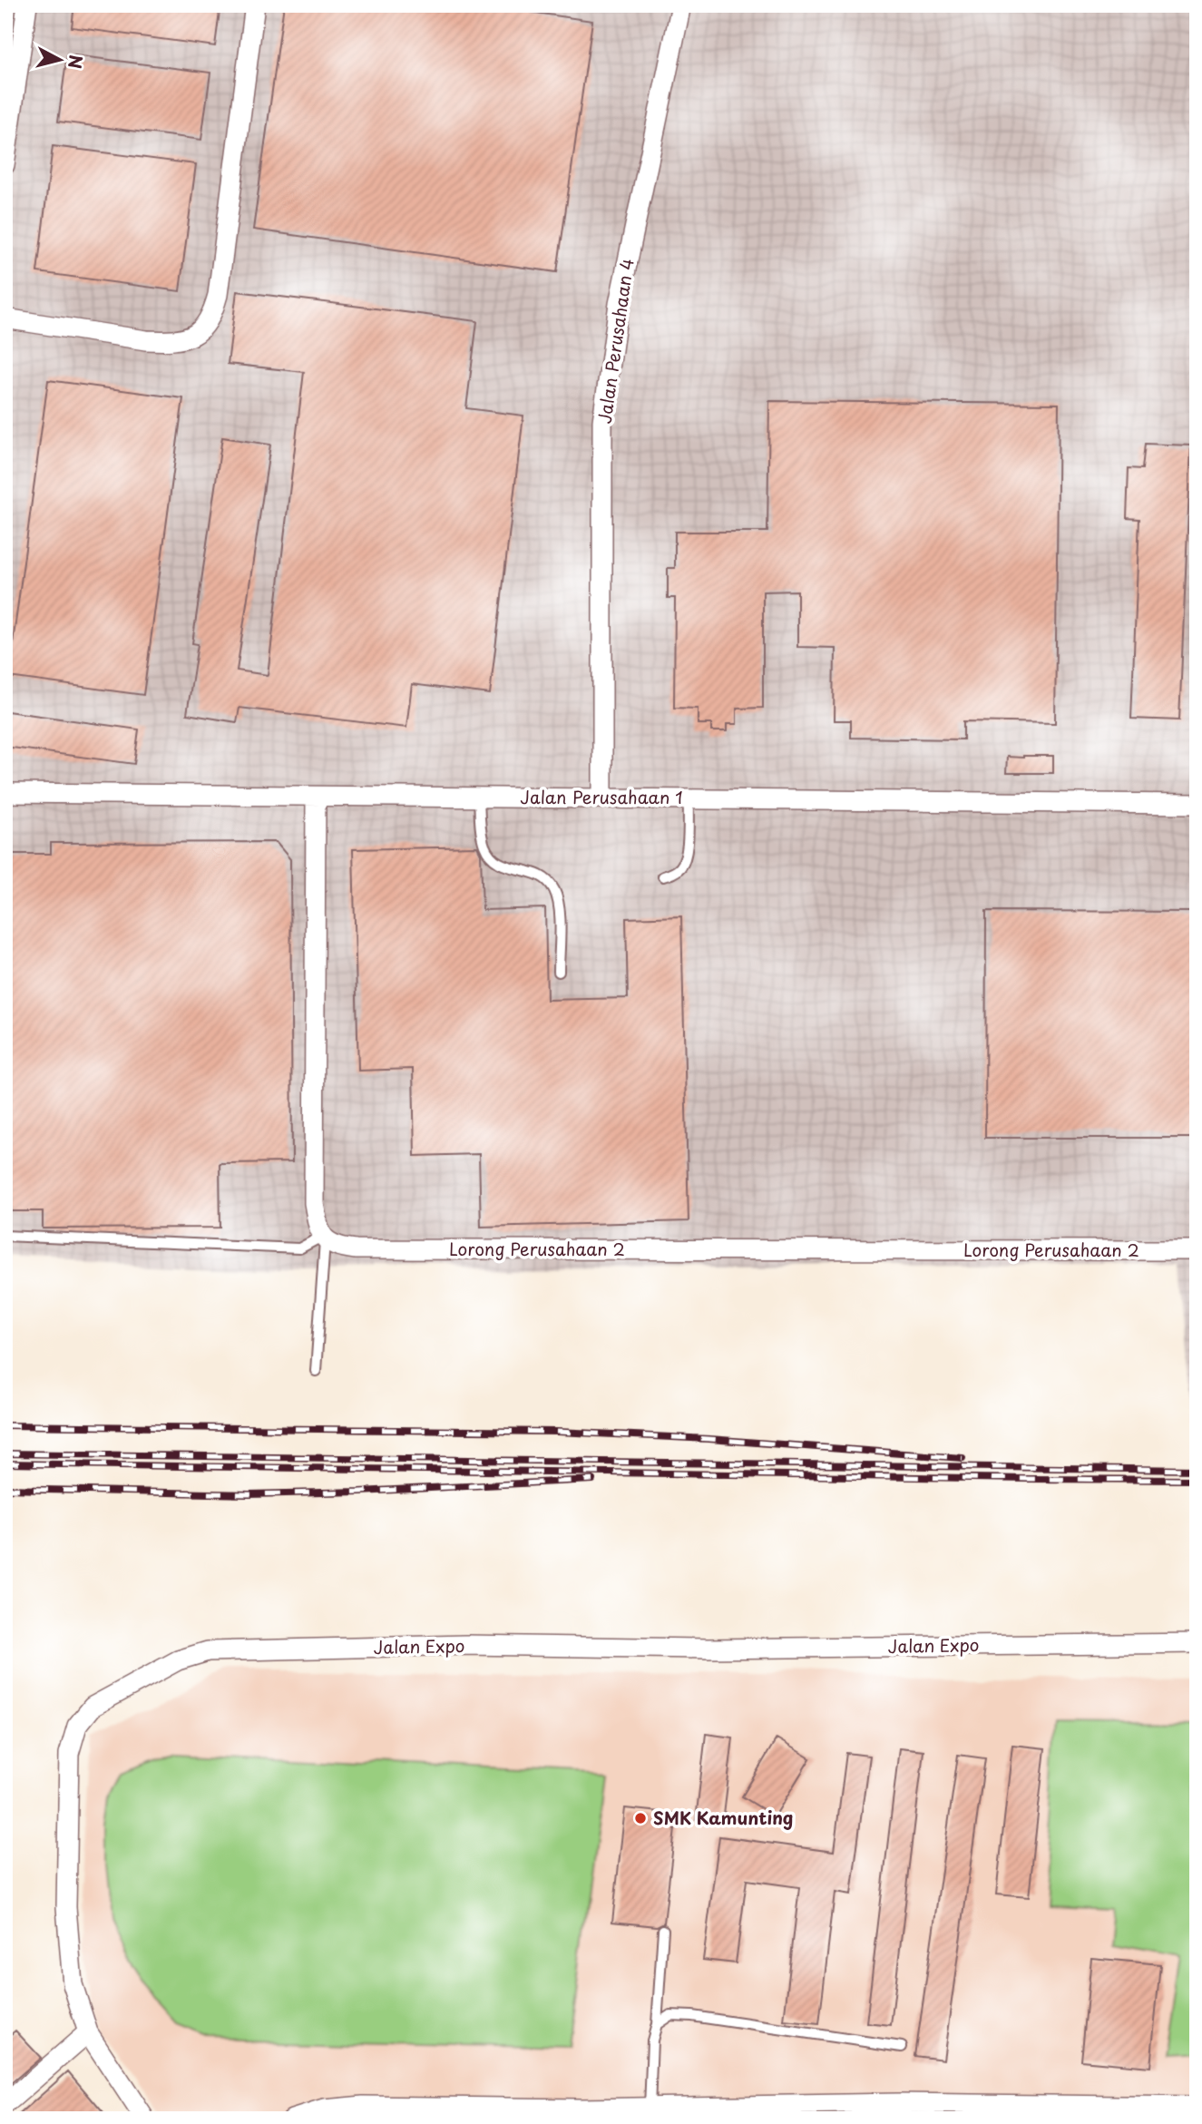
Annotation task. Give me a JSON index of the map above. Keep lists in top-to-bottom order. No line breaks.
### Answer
{"streets":{"street":["Jalan Perusahaan 4","Jalan Perusahaan 1","Lorong Perusahaan 2","Jalan Expo"]},"crossings":[["Jalan Perusahaan 4","Jalan Perusahaan 1"]],"places":["SMK Kamunting"],"north":"right"}
